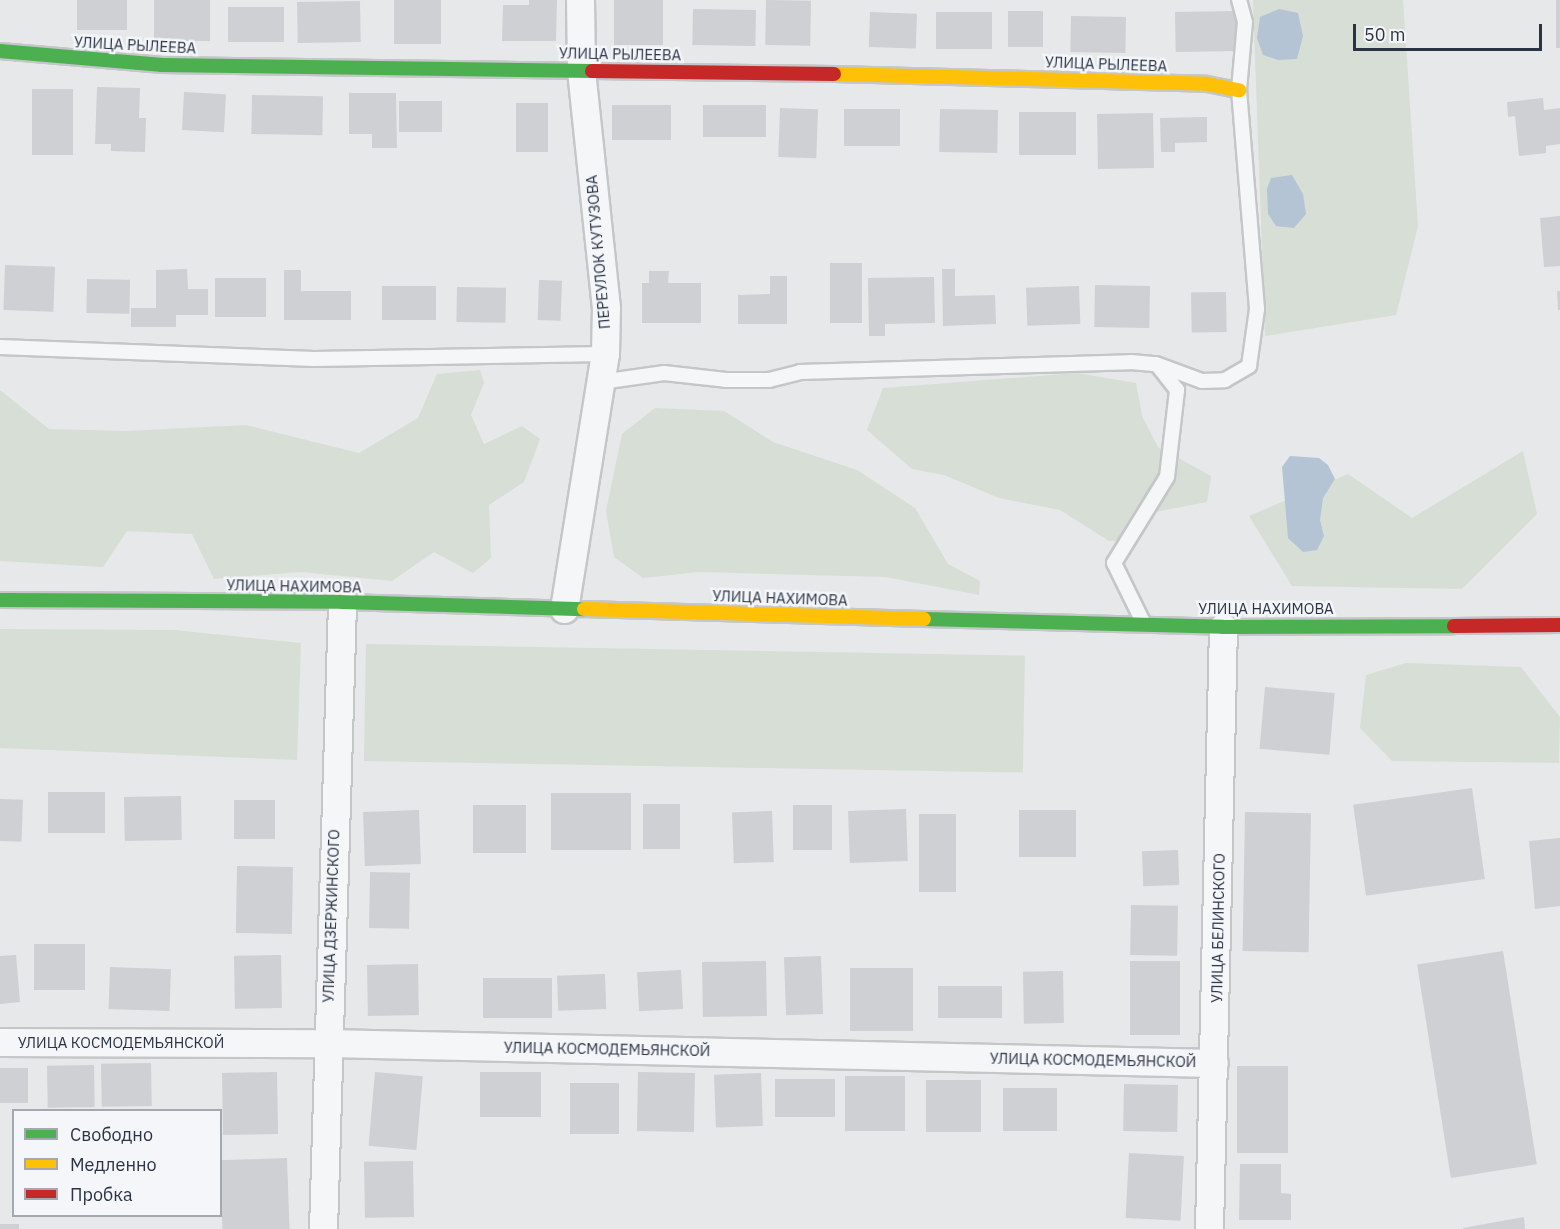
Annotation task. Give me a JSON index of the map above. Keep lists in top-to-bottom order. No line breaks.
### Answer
{"streets":{"main road":["УЛИЦА РЫЛЕЕВА","УЛИЦА НАХИМОВА"],"street":["ПЕРЕУЛОК КУТУЗОВА","УЛИЦА ДЗЕРЖИНСКОГО","УЛИЦА БЕЛИНСКОГО","УЛИЦА КОСМОДЕМЬЯНСКОЙ"]},"crossings":[["УЛИЦА РЫЛЕЕВА","ПЕРЕУЛОК КУТУЗОВА"],["ПЕРЕУЛОК КУТУЗОВА","УЛИЦА НАХИМОВА"],["УЛИЦА НАХИМОВА","УЛИЦА ДЗЕРЖИНСКОГО"],["УЛИЦА НАХИМОВА","УЛИЦА БЕЛИНСКОГО"],["УЛИЦА ДЗЕРЖИНСКОГО","УЛИЦА КОСМОДЕМЬЯНСКОЙ"],["УЛИЦА БЕЛИНСКОГО","УЛИЦА КОСМОДЕМЬЯНСКОЙ"]],"legend":["Свободно","Медленно","Пробка"],"scale_bar":"50 m"}
